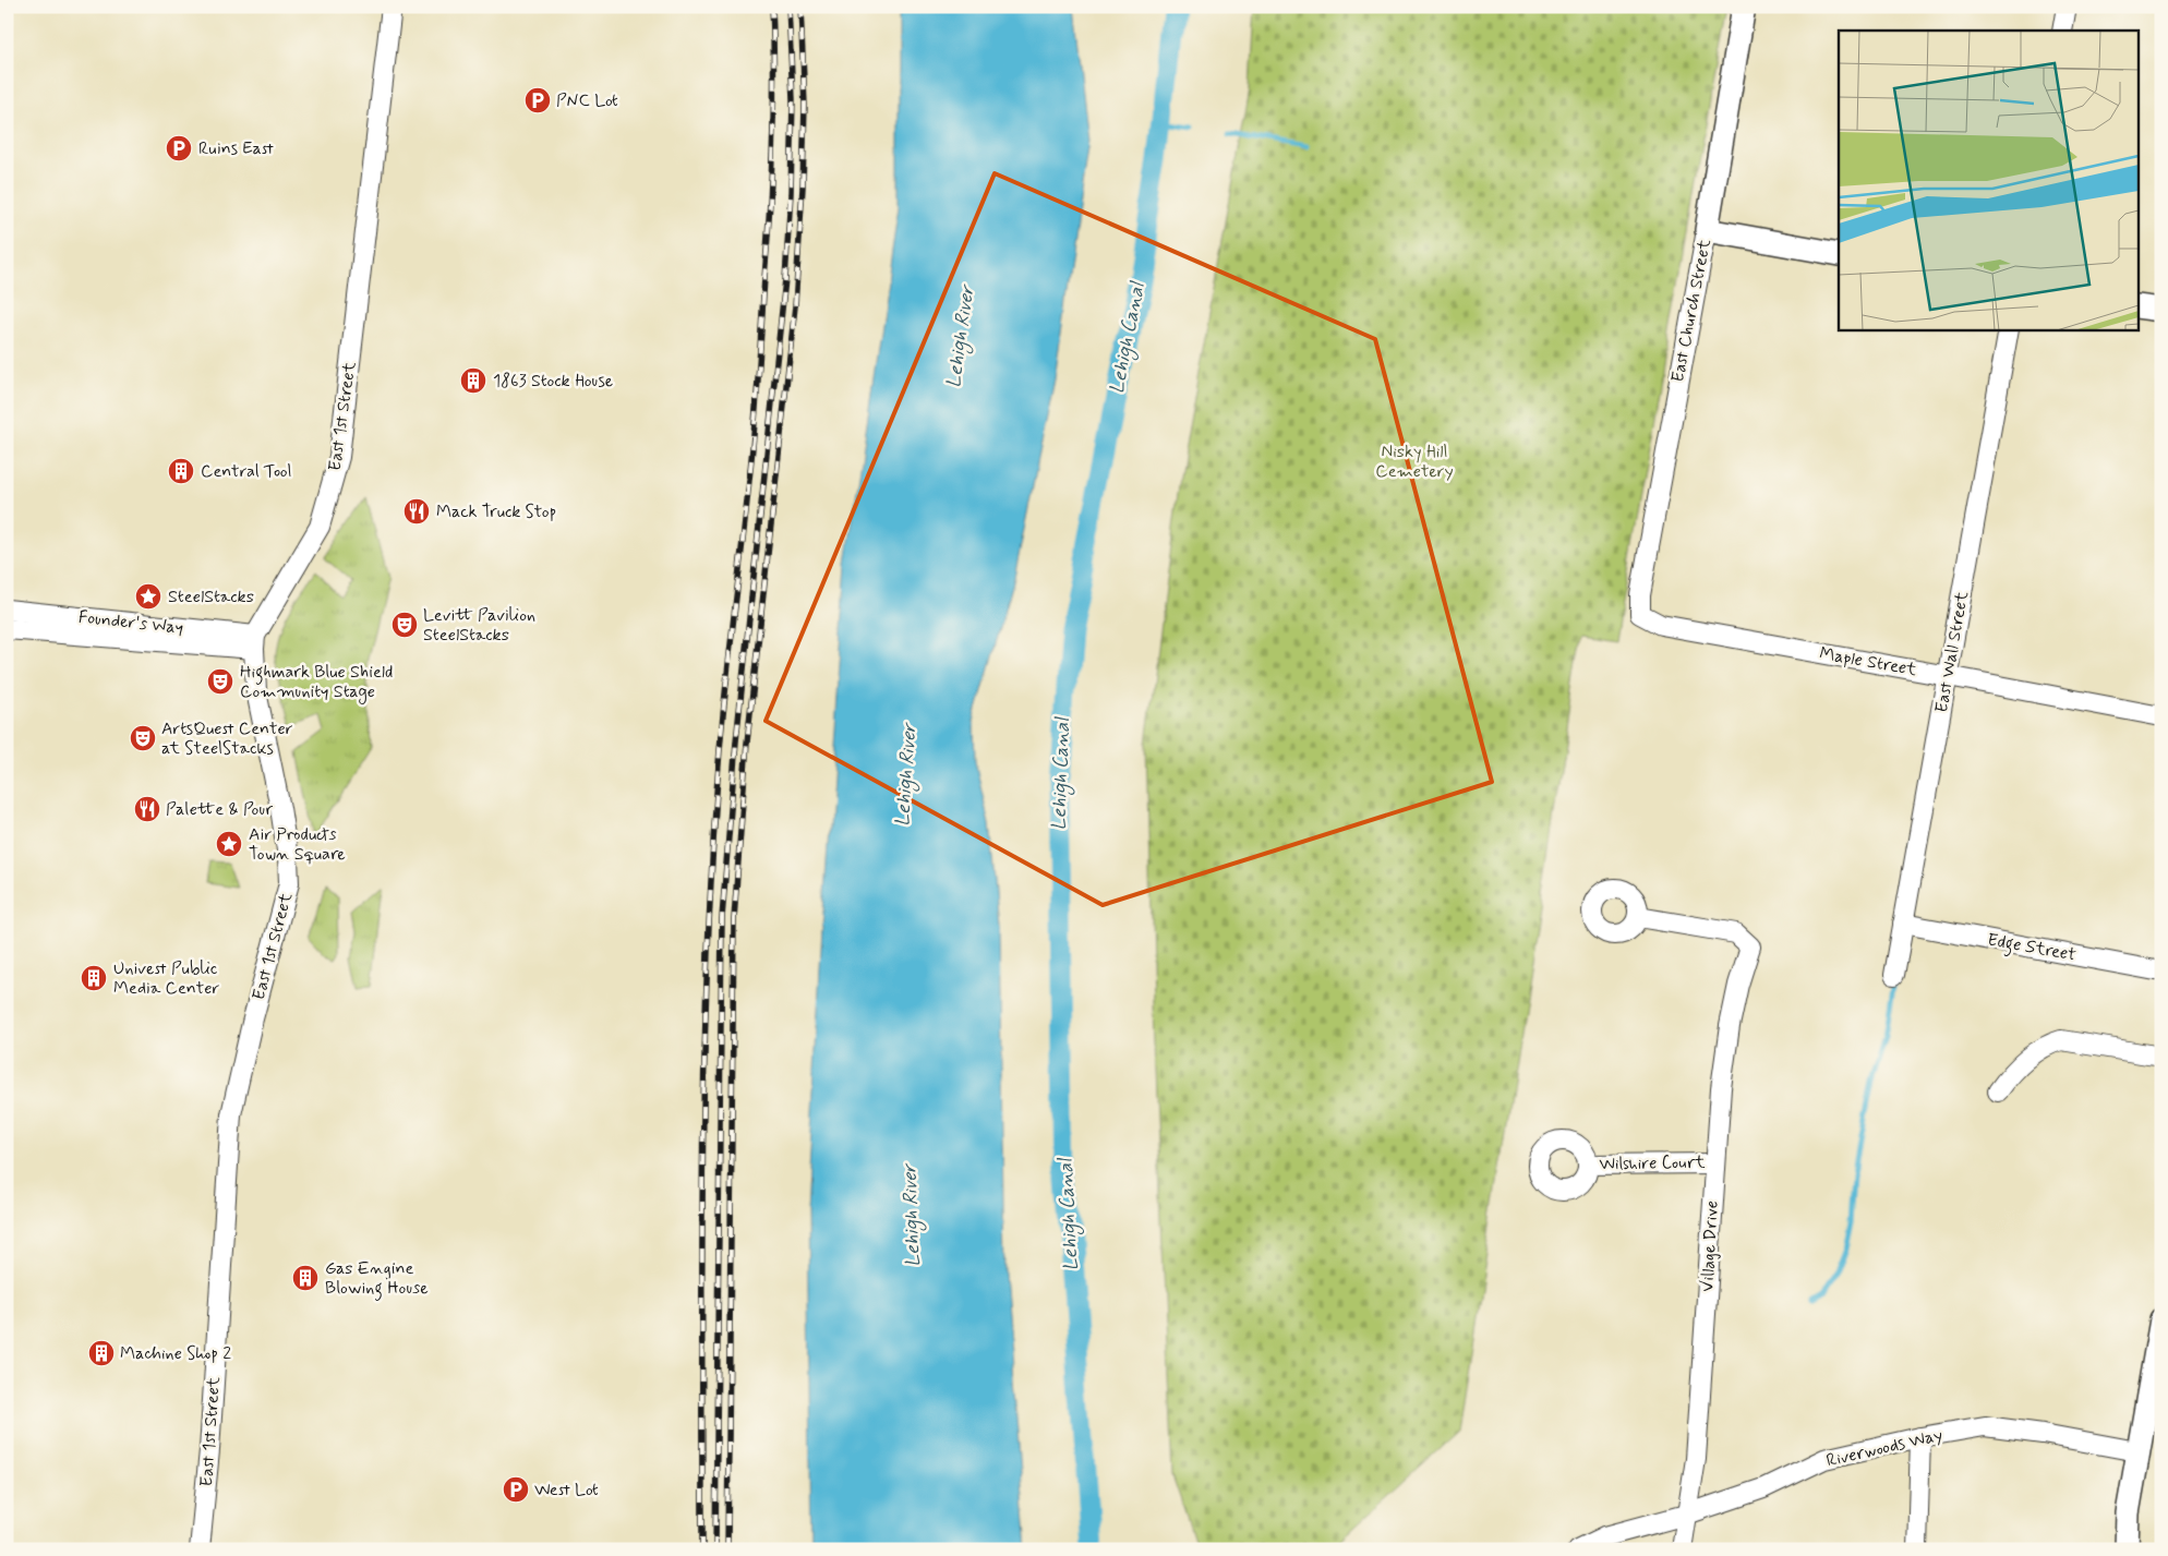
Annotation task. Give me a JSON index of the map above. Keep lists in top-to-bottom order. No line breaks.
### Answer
{"streets":{"street":["East Church Street","East 1st Street","Founder's Way","East Wall Street","Maple Street","Edge Street","Wilshire Court","Village Drive","Riverwoods Way"]},"crossings":[["East Church Street","Maple Street"],["East 1st Street","Founder's Way"],["East Wall Street","Maple Street"],["East Wall Street","Edge Street"],["Wilshire Court","Village Drive"],["Village Drive","Riverwoods Way"]],"water":["Lehigh River","Lehigh Canal"],"parks":["Nisky Hill Cemetery"],"places":{"parking":["PNC Lot","Ruins East","West Lot"],"building":["1863 Stock House","Central Tool","Univest Public Media Center","Gas Engine Blowing House","Machine Shop 2"],"restaurant":["Mack Truck Stop","Palette & Pour"],"place":["SteelStacks","Air Products Town Square"],"theatre":["Levitt Pavilion SteelStacks","Highmark Blue Shield Community Stage","ArtsQuest Center at SteelStacks"]}}
